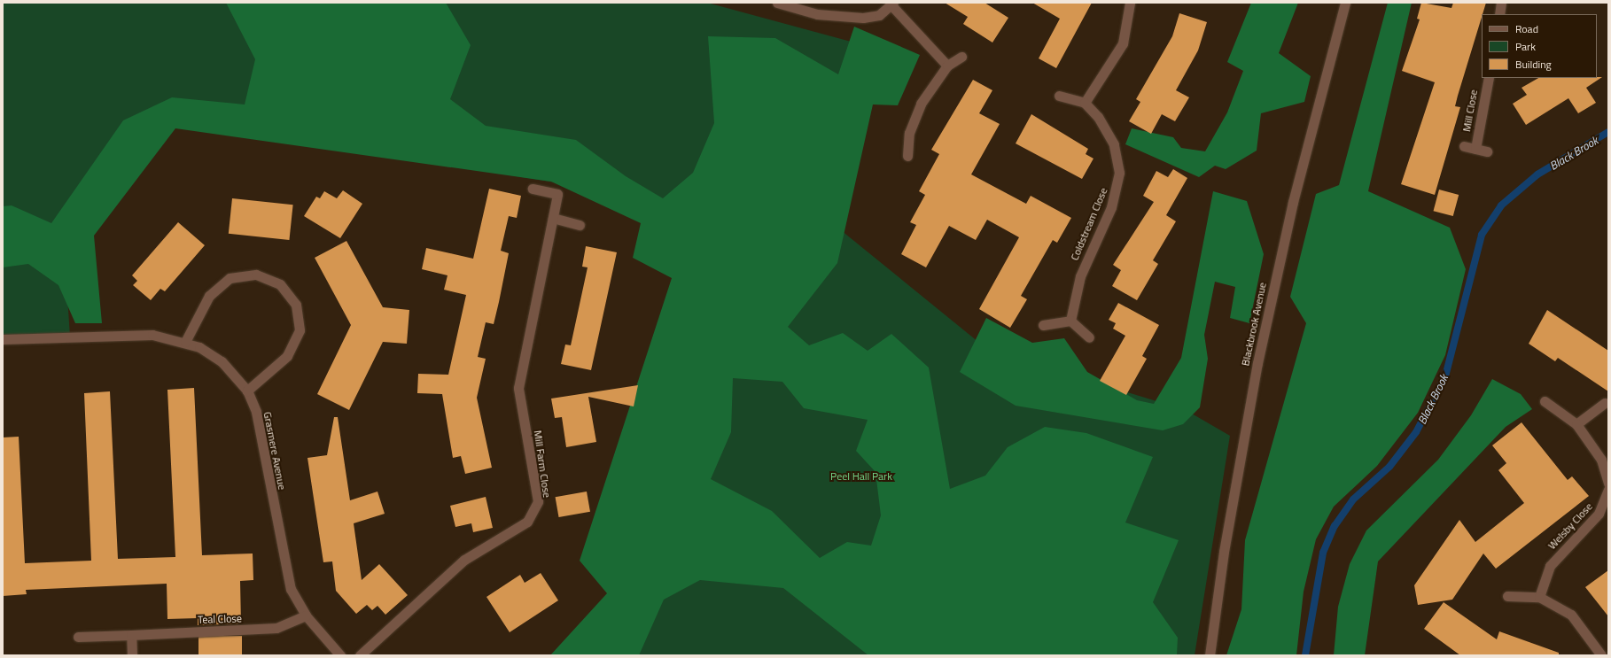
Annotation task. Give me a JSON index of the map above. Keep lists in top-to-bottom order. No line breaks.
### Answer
{"streets":{"street":["Mill Close","Coldstream Close","Blackbrook Avenue","Grasmere Avenue","Mill Farm Close","Welsby Close","Teal Close"]},"crossings":[["Grasmere Avenue","Teal Close"]],"water":["Black Brook"],"parks":["Peel Hall Park"],"legend":["Road","Park","Building"]}
